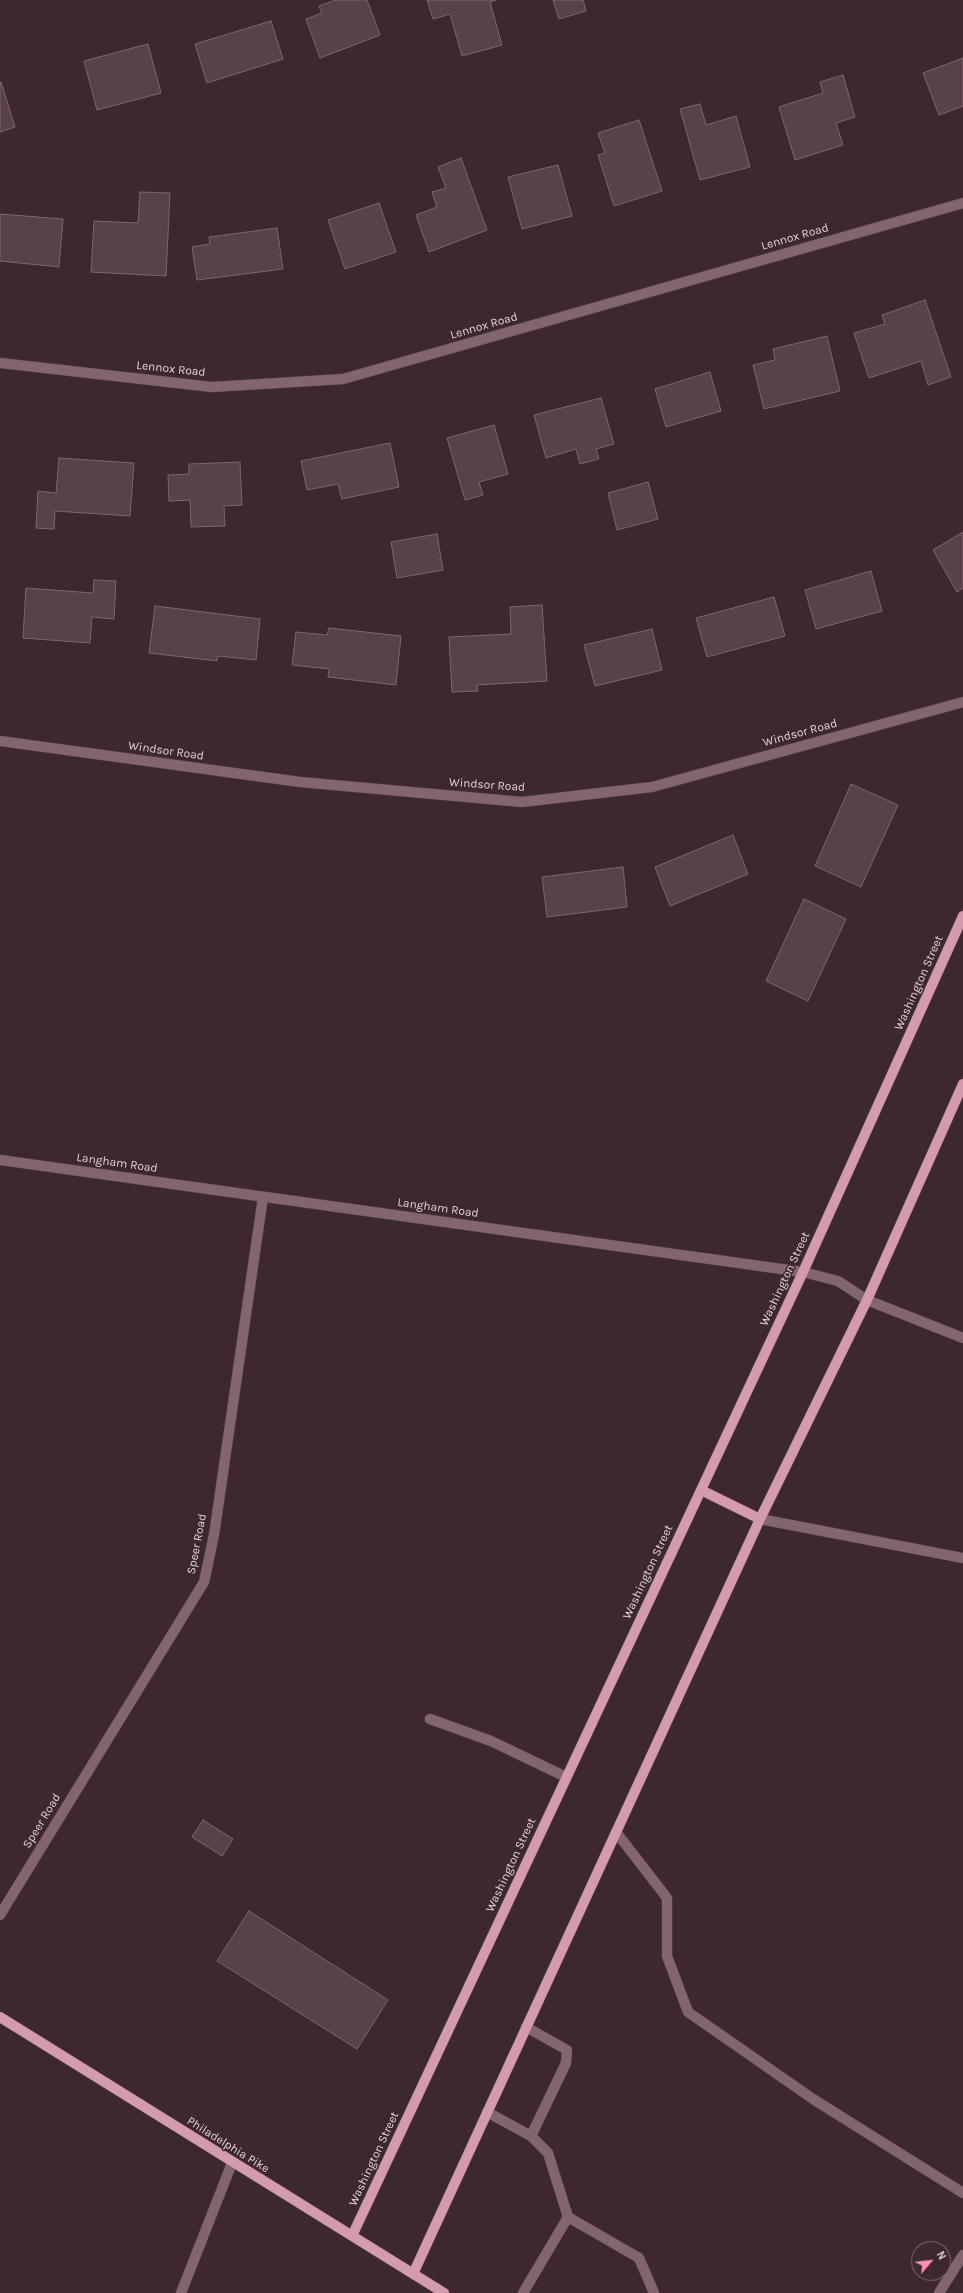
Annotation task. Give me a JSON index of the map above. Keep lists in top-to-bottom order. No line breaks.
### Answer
{"streets":{"main road":["Washington Street","Philadelphia Pike"],"street":["Lennox Road","Windsor Road","Langham Road","Speer Road"]},"crossings":[["Washington Street","Langham Road"],["Washington Street","Philadelphia Pike"],["Langham Road","Speer Road"]],"north":"top right"}
